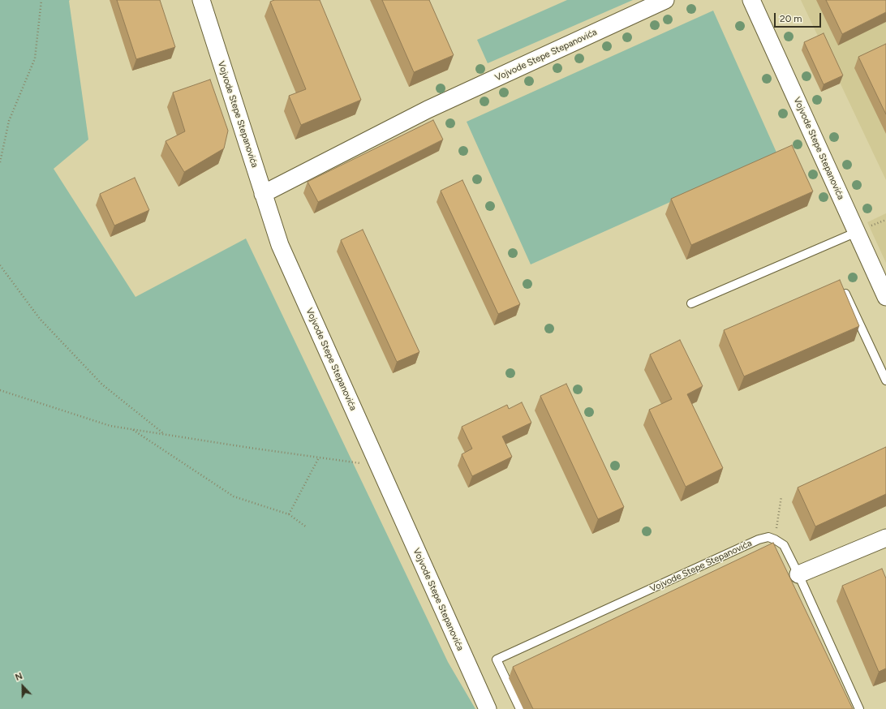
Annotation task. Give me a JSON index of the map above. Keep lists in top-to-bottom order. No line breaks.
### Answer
{"streets":{"street":["Vojvode Stepe Stepanovića"]},"scale_bar":"20 m","north":"top"}
